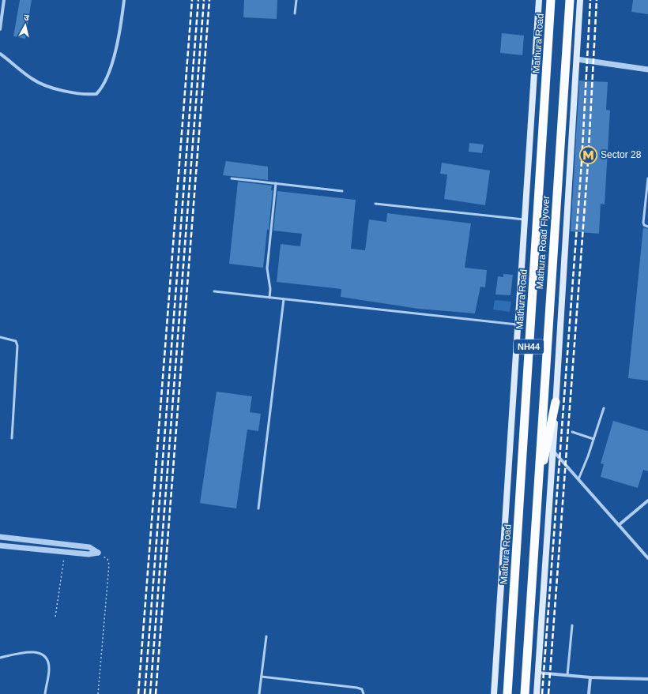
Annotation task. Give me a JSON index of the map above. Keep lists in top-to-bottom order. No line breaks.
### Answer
{"streets":{"highway":["Mathura Road","Mathura Road Flyover","NH44"]},"crossings":[["Mathura Road Flyover","NH44"]],"places":{"metro station":["Sector 28"]},"north":"top"}
